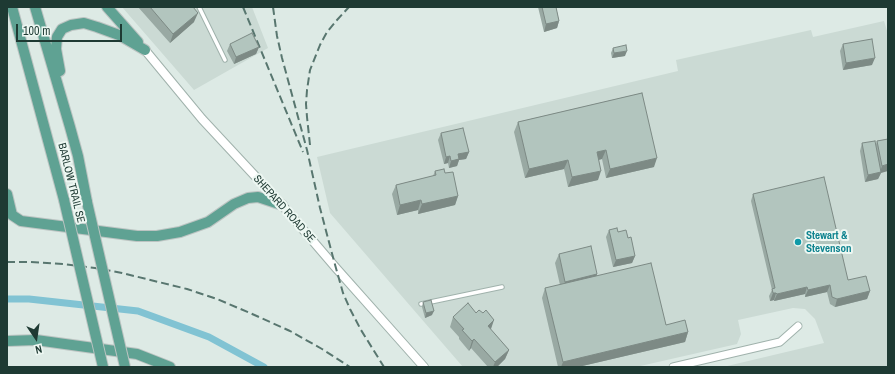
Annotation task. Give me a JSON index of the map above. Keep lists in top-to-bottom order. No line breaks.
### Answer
{"streets":{"main road":["BARLOW TRAIL SE"],"street":["SHEPARD ROAD SE"]},"places":["Stewart & Stevenson"],"scale_bar":"100 m","north":"bottom"}
